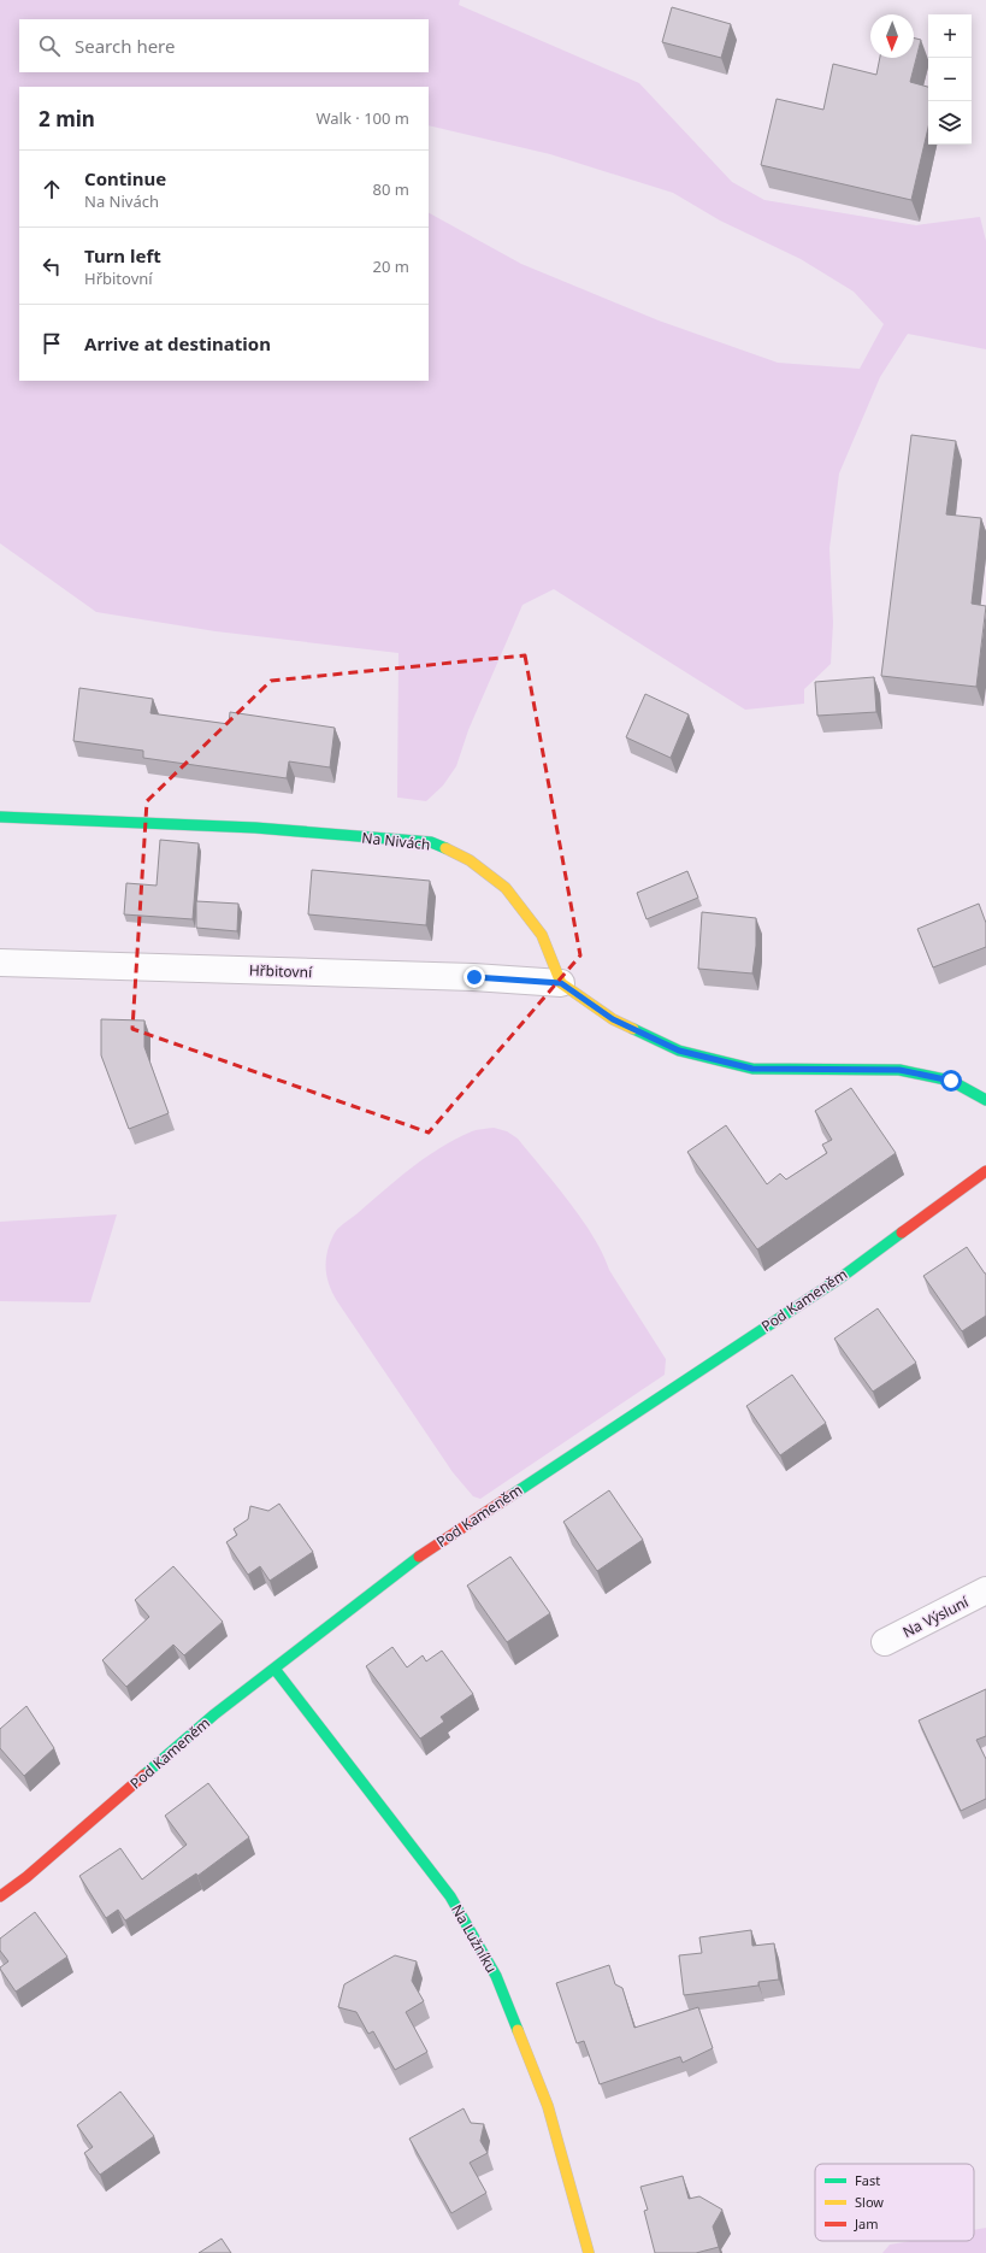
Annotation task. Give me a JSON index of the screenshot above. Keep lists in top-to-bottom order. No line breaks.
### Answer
{"streets":{"street":["Na Nivách","Hřbitovní","Pod Kameněm","Na Výsluní","Na Lužníku"]},"crossings":[["Na Nivách","Hřbitovní"],["Pod Kameněm","Na Lužníku"]],"legend":["Fast","Slow","Jam"],"north":"bottom","page":{"map_buttons":["+","−"],"search":"Search here","heading":["2 min","Walk · 100 m"],"list":[["Continue","Na Nivách","80 m"],["Turn left","Hřbitovní","20 m"],"Arrive at destination"]}}
